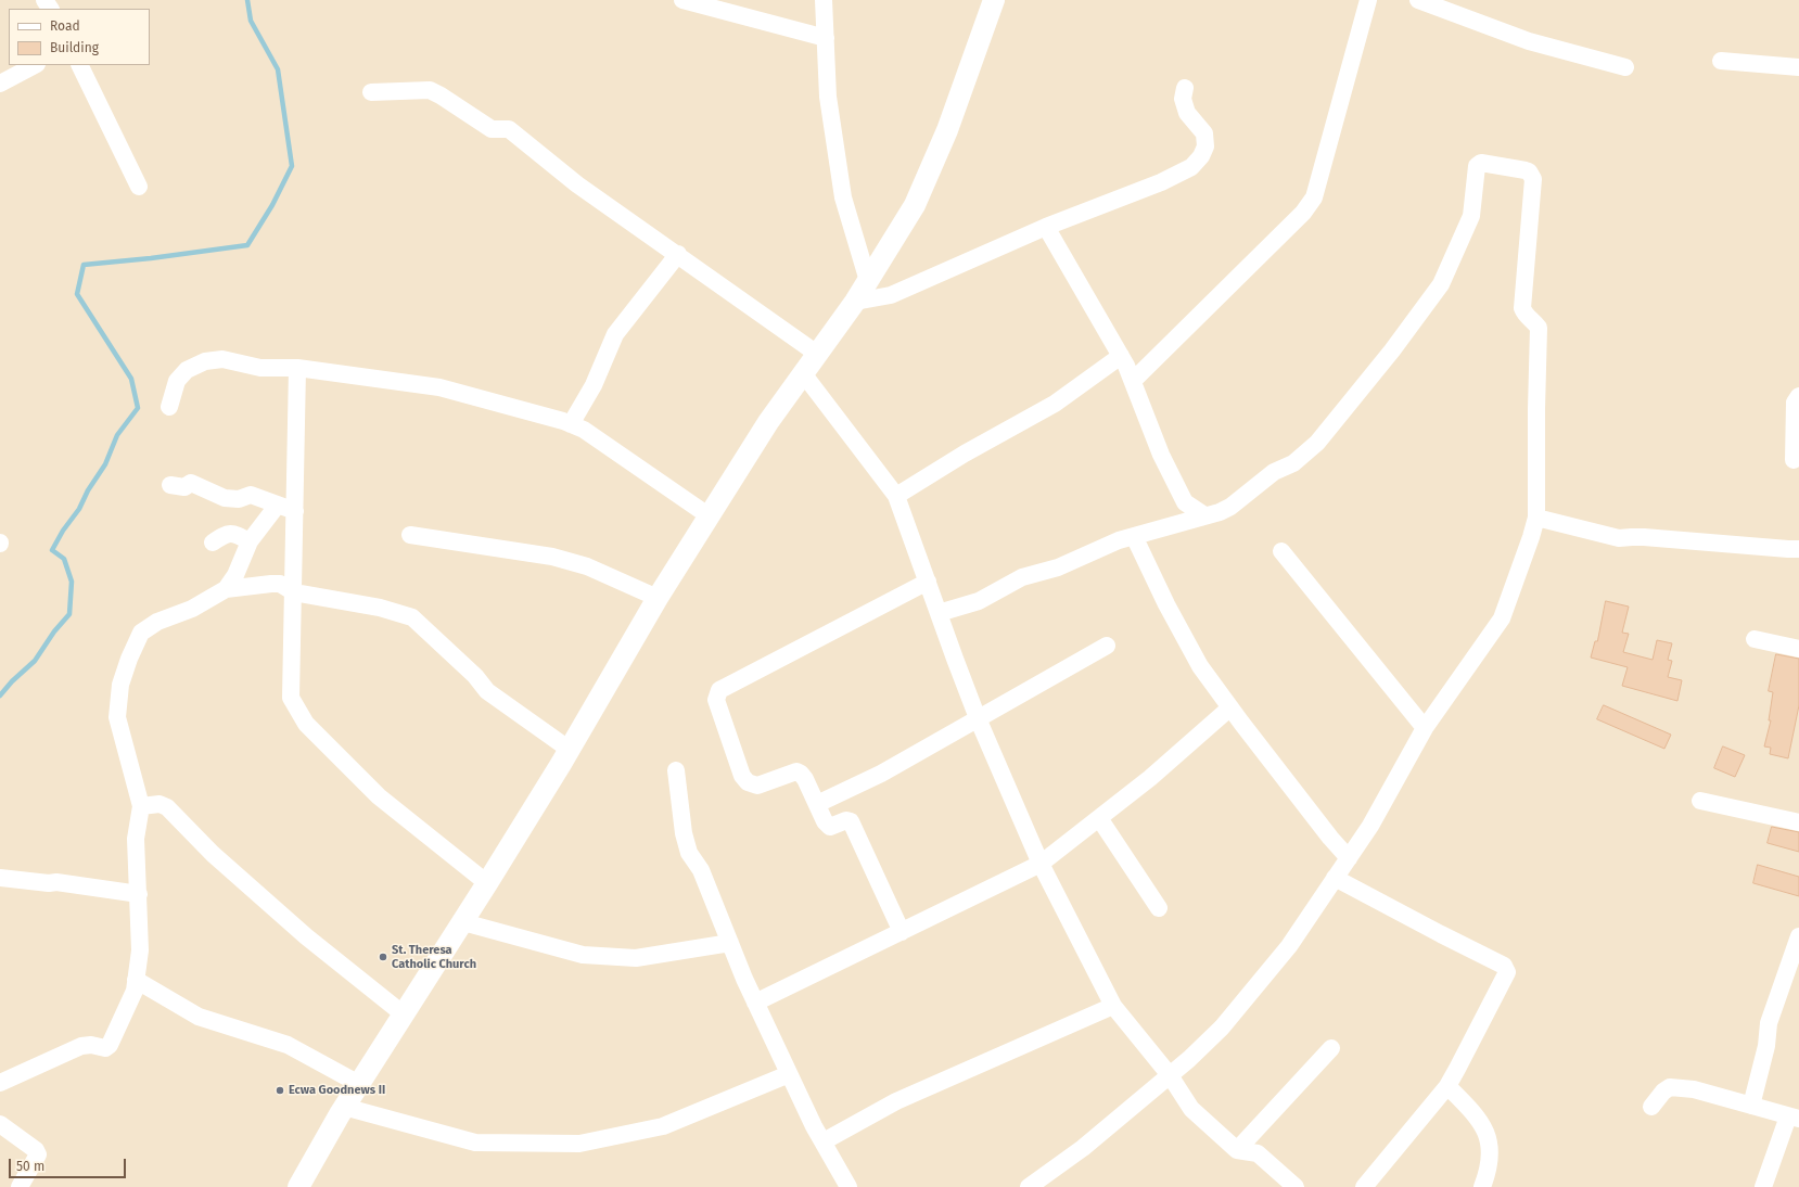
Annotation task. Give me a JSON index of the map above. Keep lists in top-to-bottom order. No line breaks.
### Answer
{"places":["St. Theresa Catholic Church","Ecwa Goodnews II"],"legend":["Road","Building"],"scale_bar":"50 m"}
